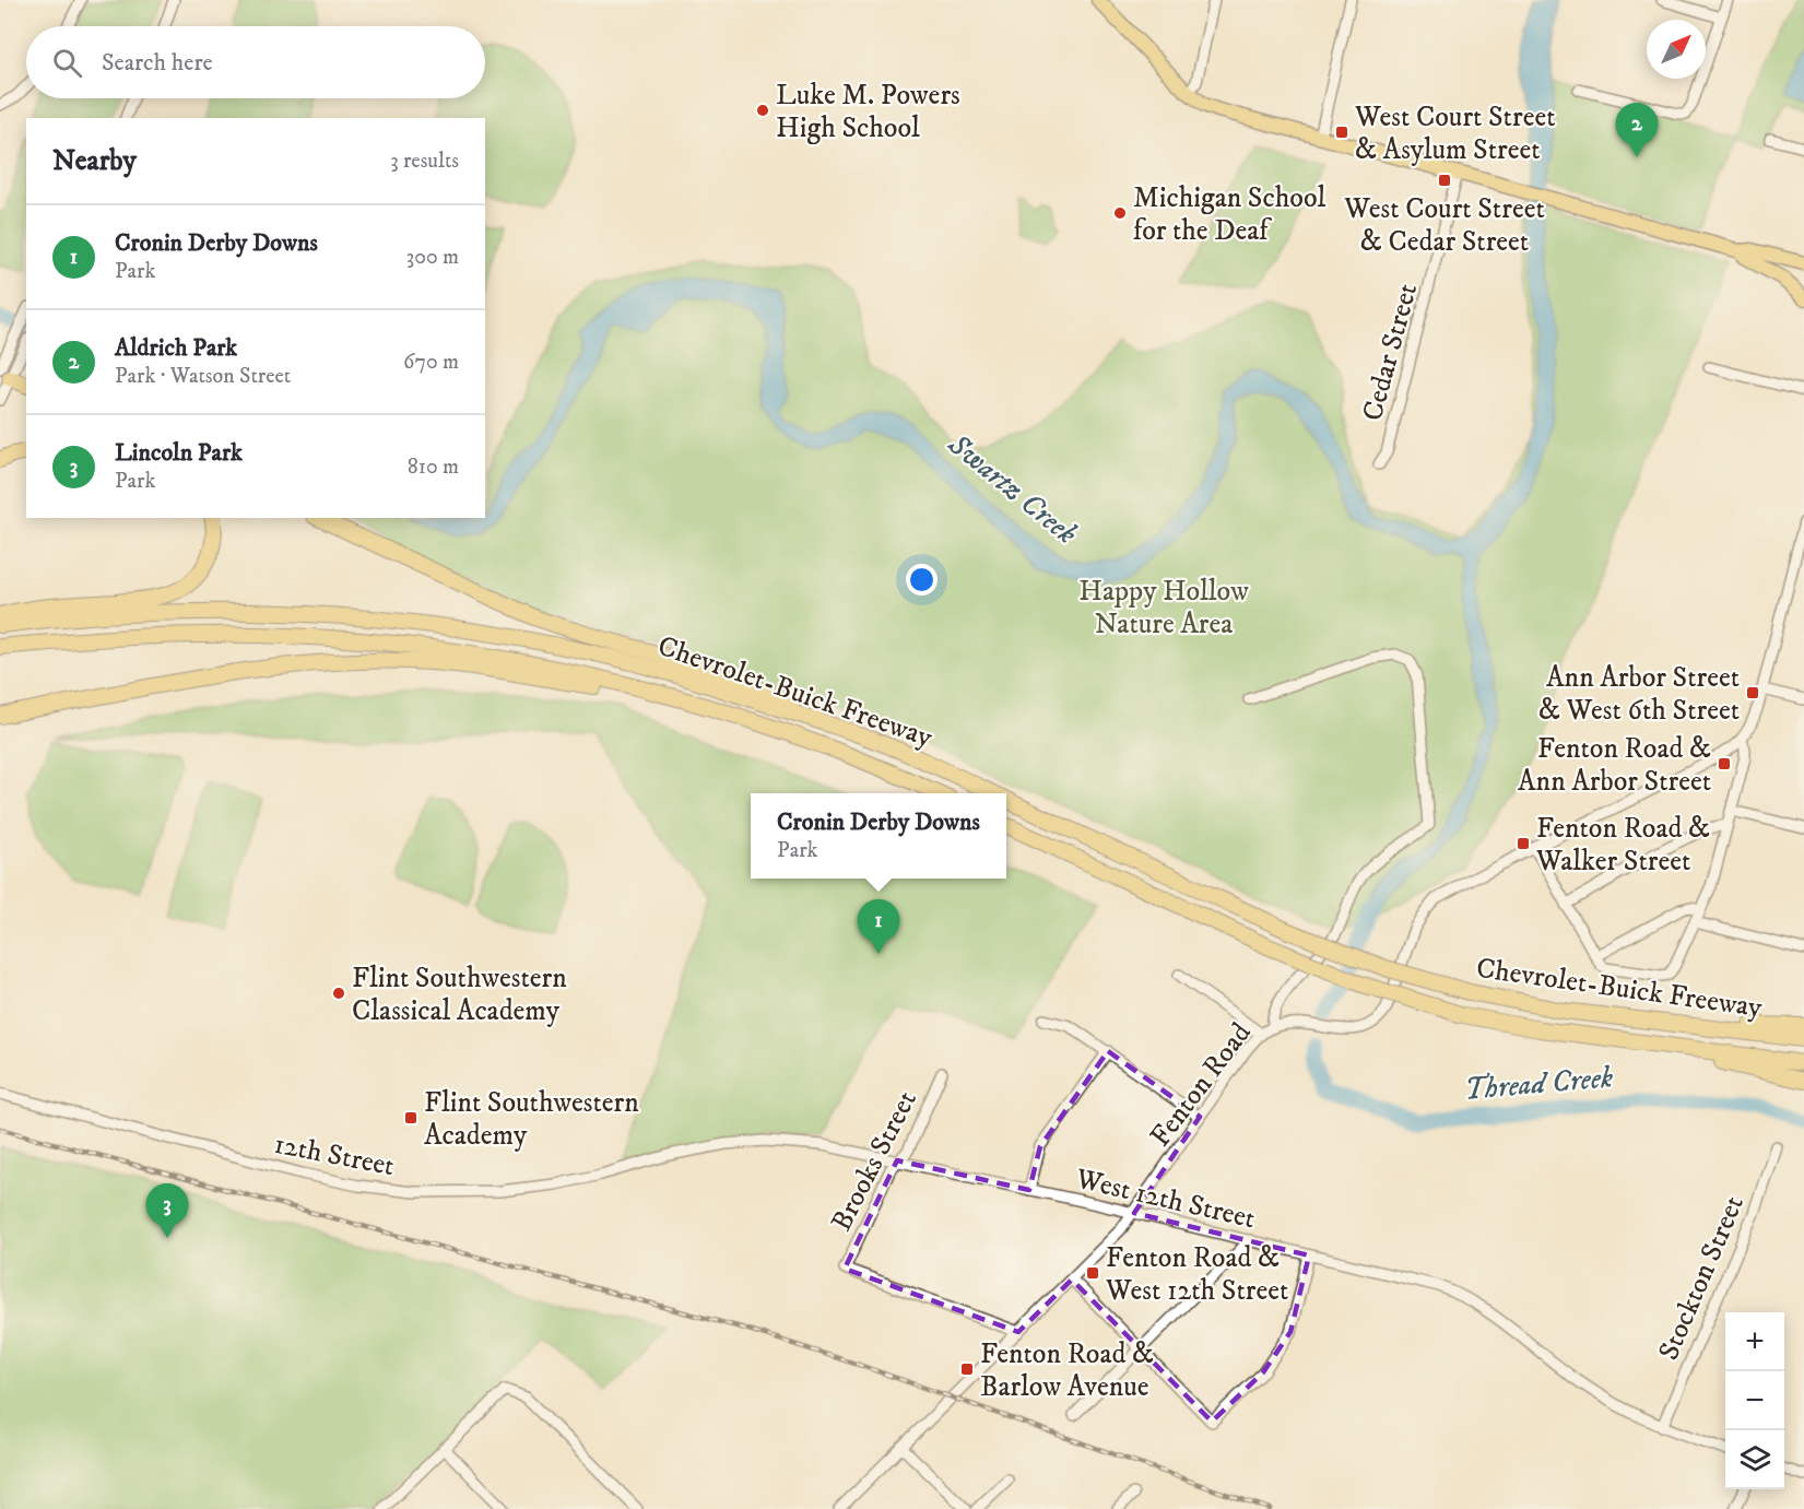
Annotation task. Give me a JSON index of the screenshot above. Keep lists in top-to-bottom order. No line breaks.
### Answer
{"streets":{"highway":["Chevrolet-Buick Freeway"],"street":["Cedar Street","Fenton Road","12th Street","Brooks Street","West 12th Street","Stockton Street"]},"crossings":[["Fenton Road","Brooks Street"],["Fenton Road","West 12th Street"],["12th Street","Brooks Street"],["12th Street","West 12th Street"],["Brooks Street","West 12th Street"],["West 12th Street","Stockton Street"]],"water":["Swartz Creek","Thread Creek"],"parks":["Happy Hollow Nature Area"],"places":{"other":["Luke M. Powers High School","Michigan School for the Deaf","Flint Southwestern Classical Academy"],"transit":["West Court Street & Asylum Street","West Court Street & Cedar Street","Ann Arbor Street & West 6th Street","Fenton Road & Ann Arbor Street","Fenton Road & Walker Street","Flint Southwestern Academy","Fenton Road & West 12th Street","Fenton Road & Barlow Avenue"]},"north":"top right","page":{"search":"Search here","pins":["2","1","3"],"heading":["Nearby","3 results"],"list":[{"mark":"1","name":"Cronin Derby Downs","note":"Park","value":"300 m"},{"mark":"2","name":"Aldrich Park","note":"Park · Watson Street","value":"670 m"},{"mark":"3","name":"Lincoln Park","note":"Park","value":"810 m"}],"popup":["Cronin Derby Downs","Park"],"map_buttons":["+","−"]}}
